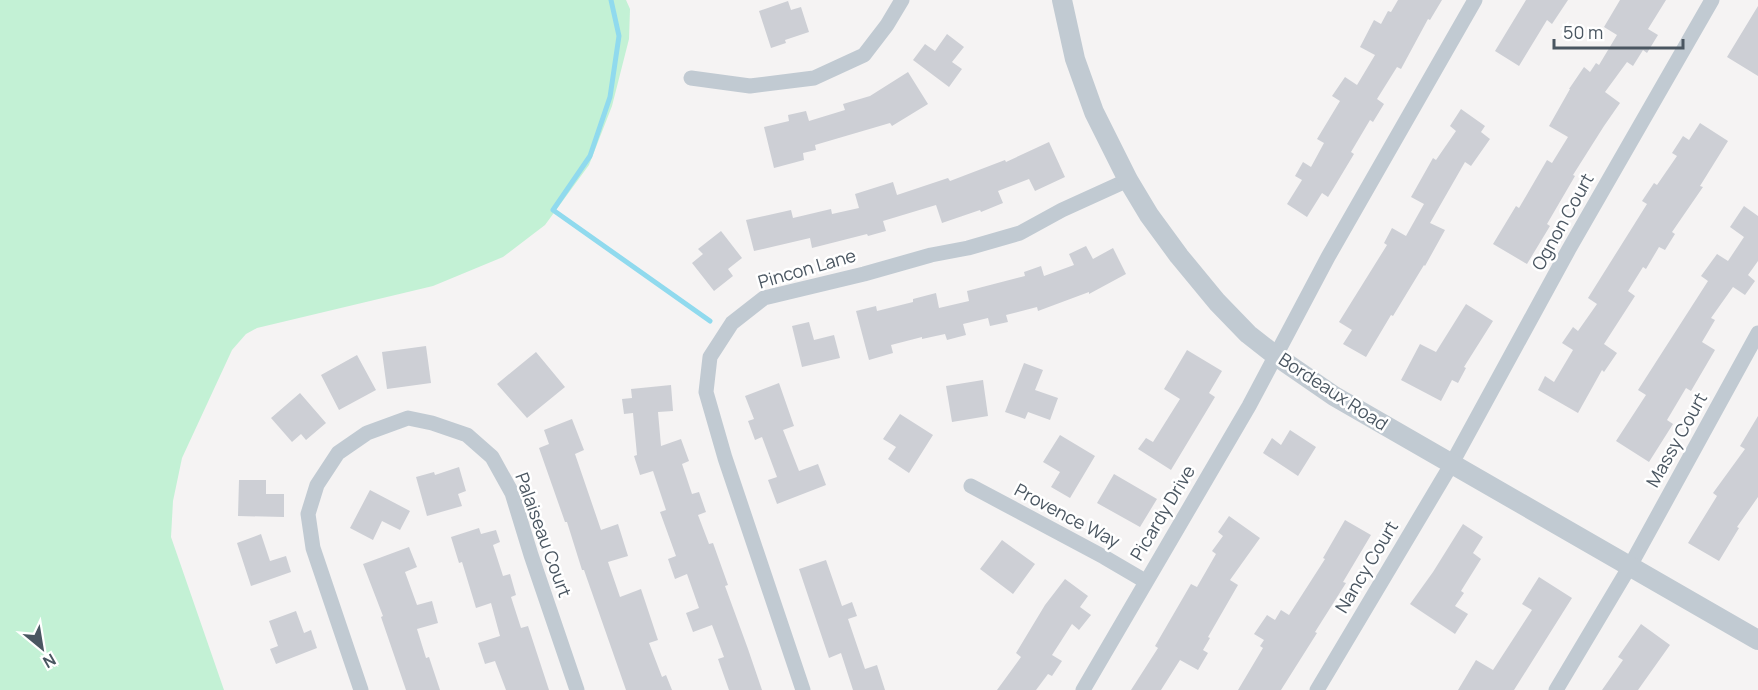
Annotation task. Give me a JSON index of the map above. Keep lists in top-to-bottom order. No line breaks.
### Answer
{"streets":{"street":["Ognon Court","Pincon Lane","Bordeaux Road","Massy Court","Picardy Drive","Provence Way","Palaiseau Court","Nancy Court"]},"crossings":[["Ognon Court","Bordeaux Road"],["Ognon Court","Nancy Court"],["Pincon Lane","Bordeaux Road"],["Bordeaux Road","Massy Court"],["Bordeaux Road","Picardy Drive"],["Bordeaux Road","Nancy Court"],["Picardy Drive","Provence Way"]],"scale_bar":"50 m","north":"bottom right"}
